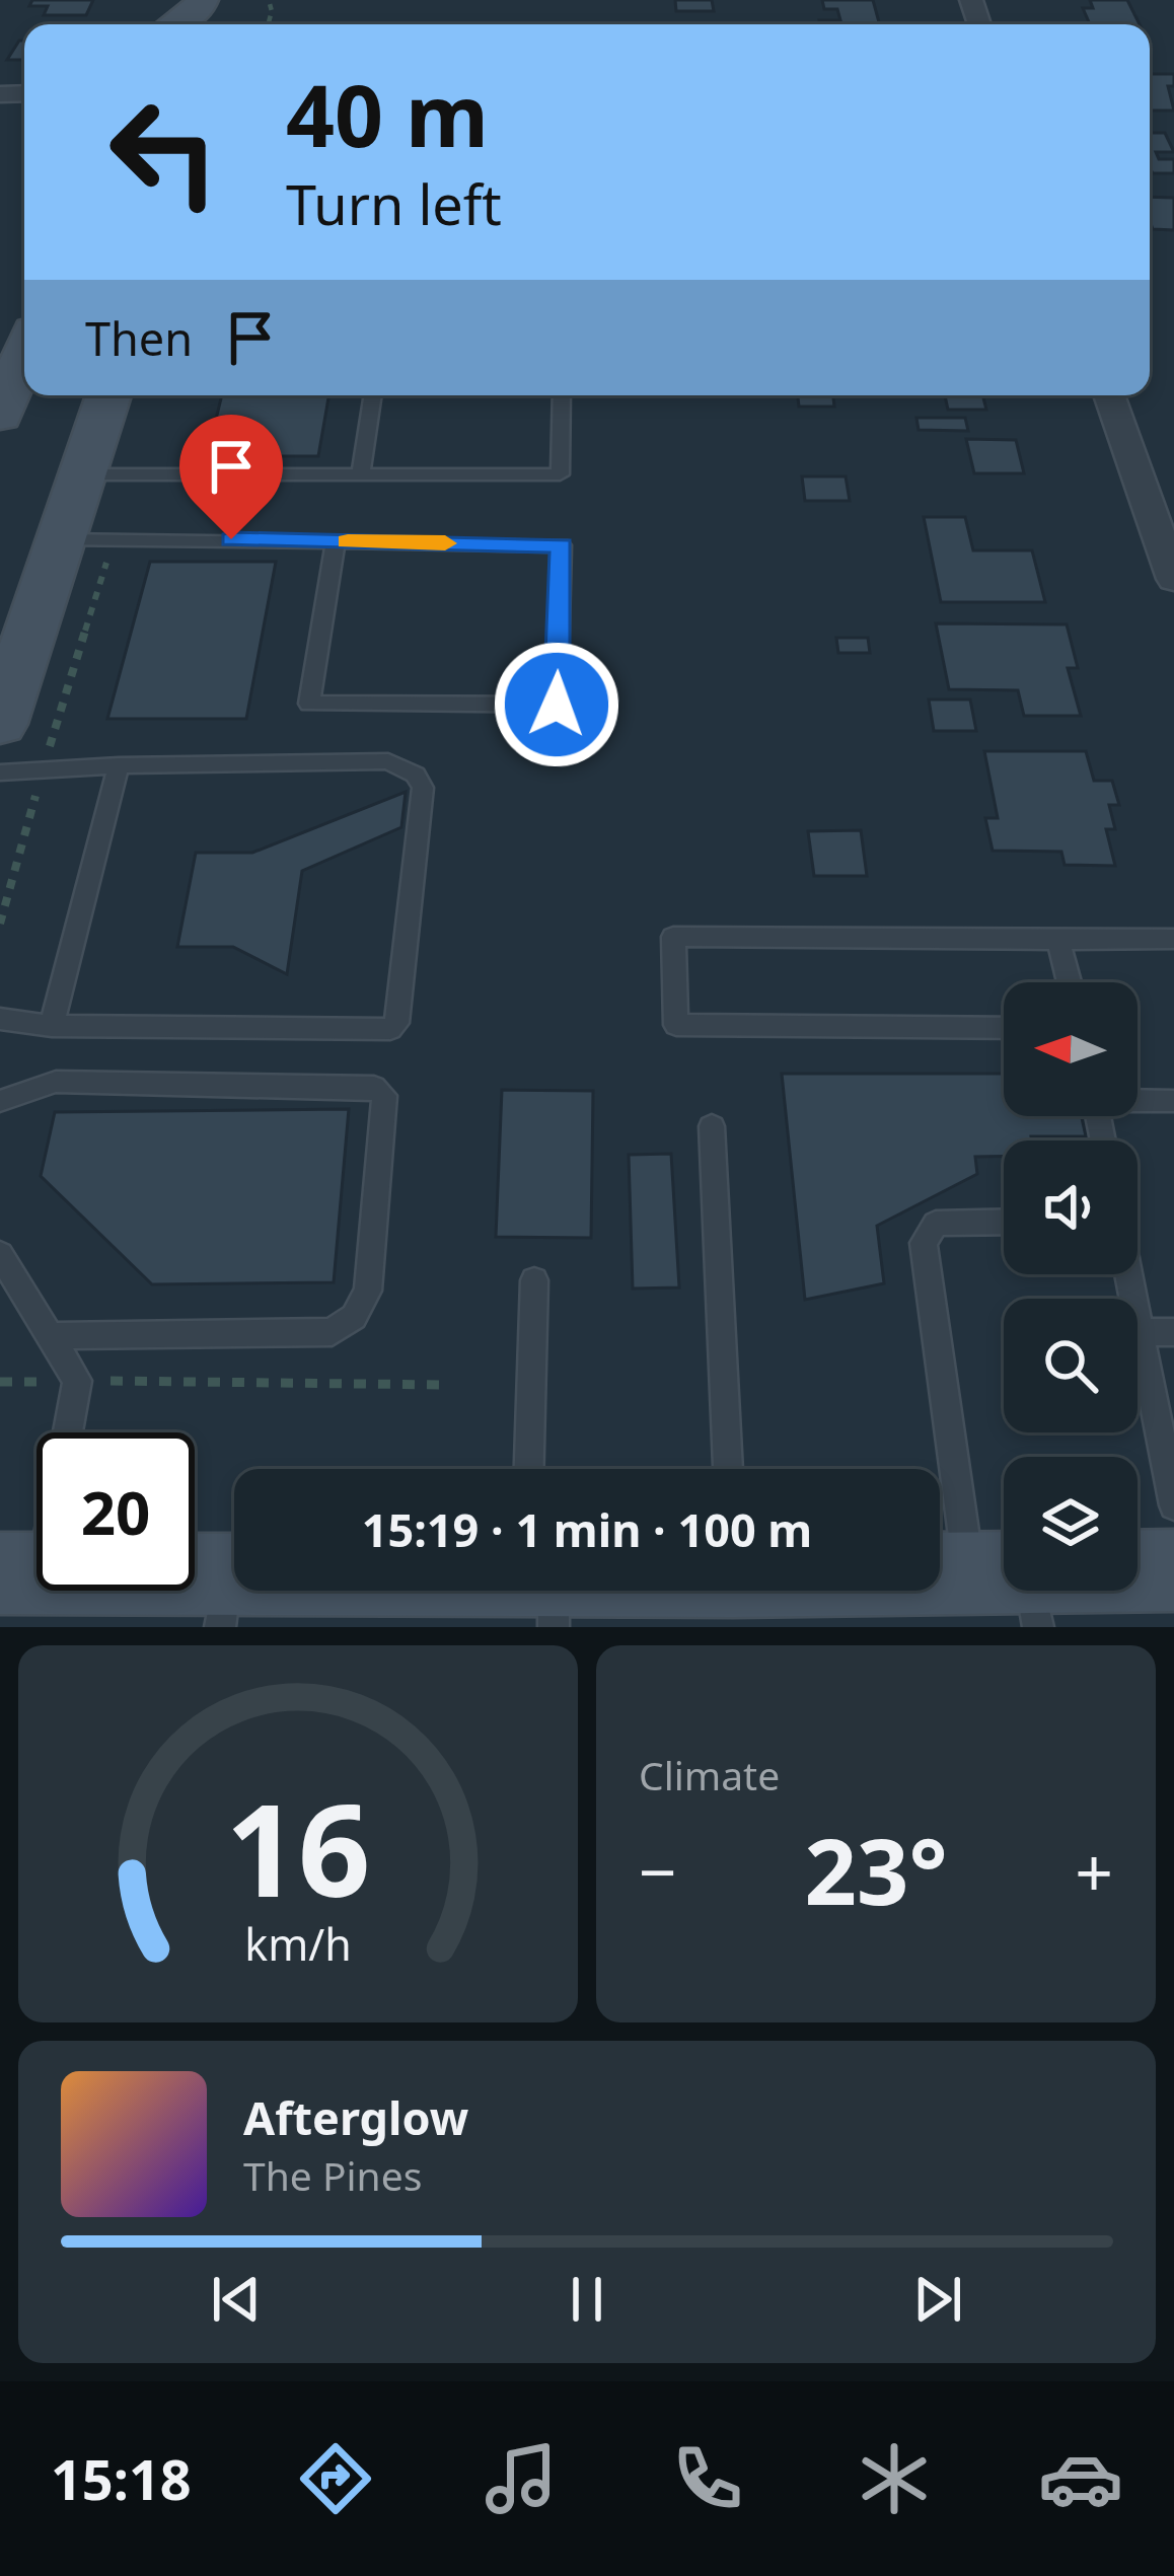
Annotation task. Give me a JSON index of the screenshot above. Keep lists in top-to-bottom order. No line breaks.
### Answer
{"north":"left","page":{"turn":["40 m","Turn left"],"then":"Then","limit":"20","trip":"15:19 · 1 min · 100 m","tile":"Climate","heat":["−","23°","+"],"song":["Afterglow","The Pines"],"tabs":"15:18","gauge":["16","km/h"]}}
